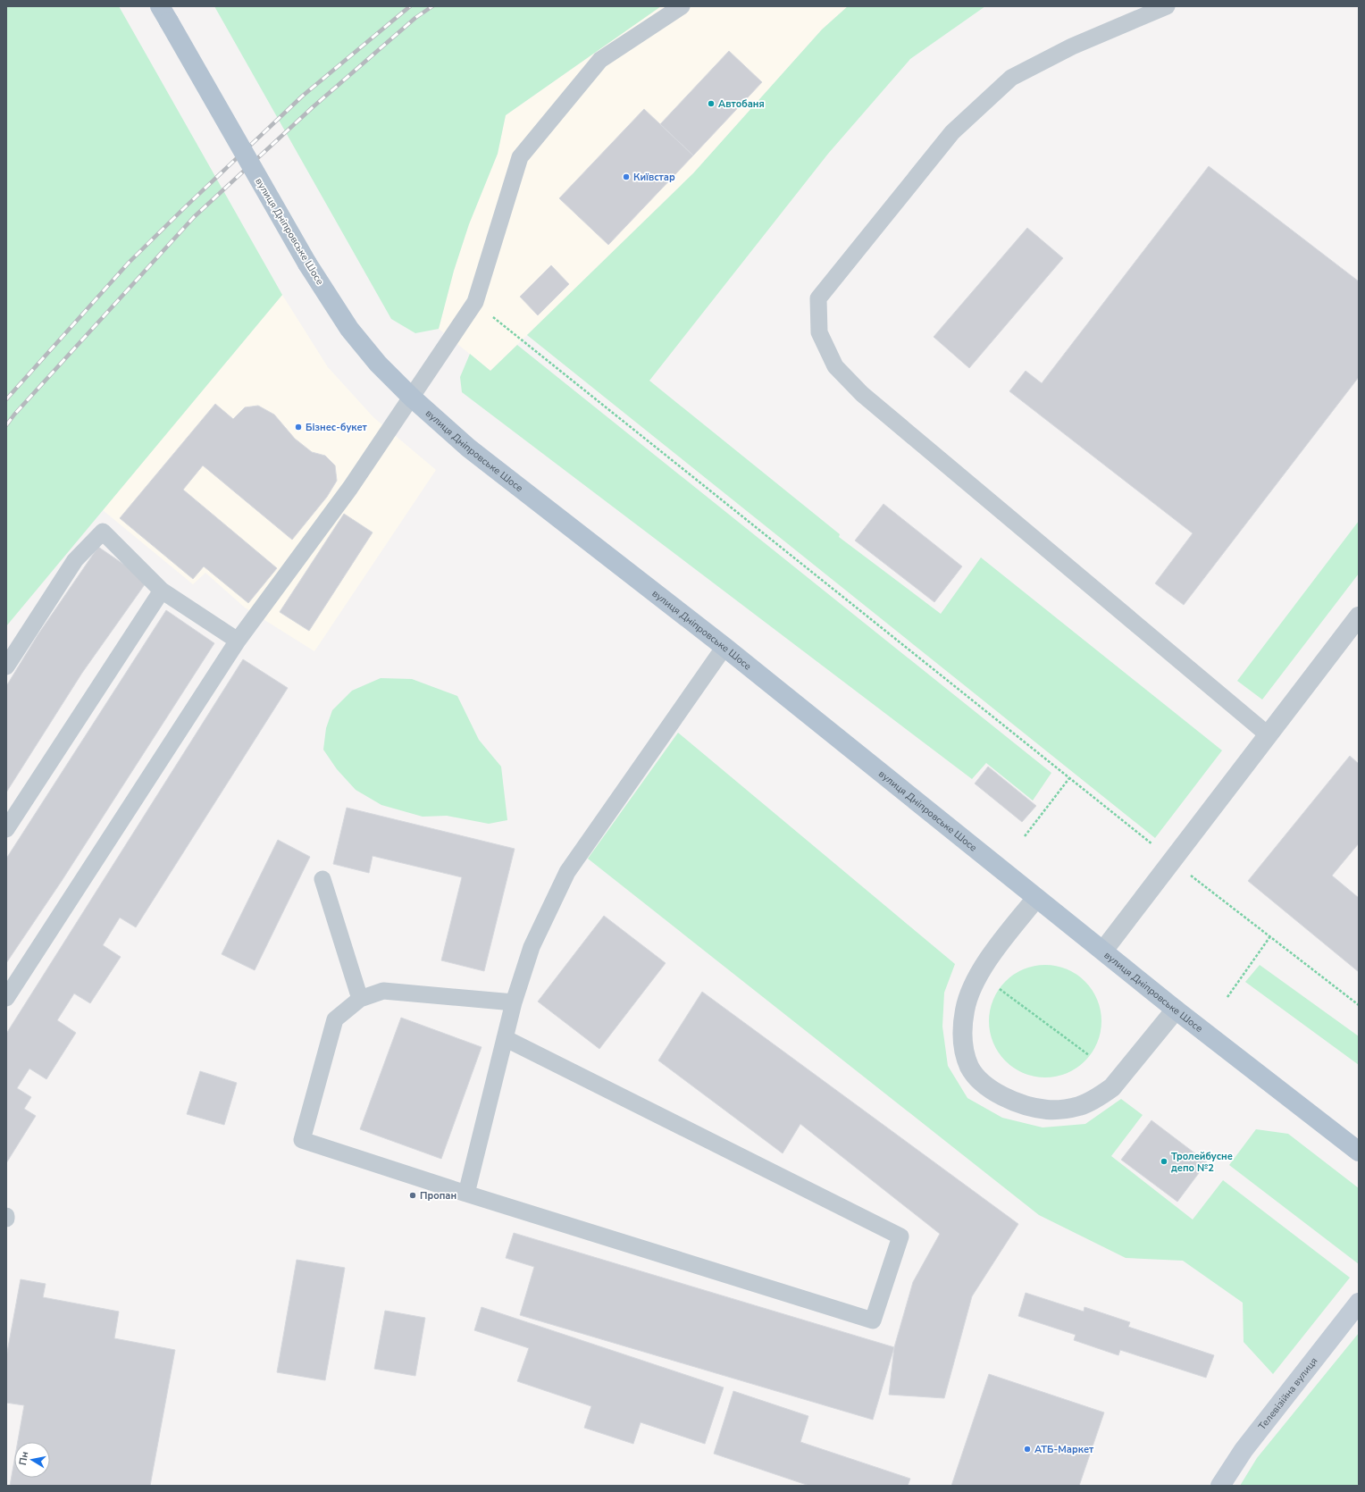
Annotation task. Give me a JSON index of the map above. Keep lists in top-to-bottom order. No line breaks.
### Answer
{"streets":{"main road":["вулиця Дніпровське Шосе"],"street":["Телевізійна вулиця"]},"places":["Автобаня","Київстар","Бізнес-букет","Тролейбусне депо №2","Пропан","АТБ-Маркет"],"north":"left"}
